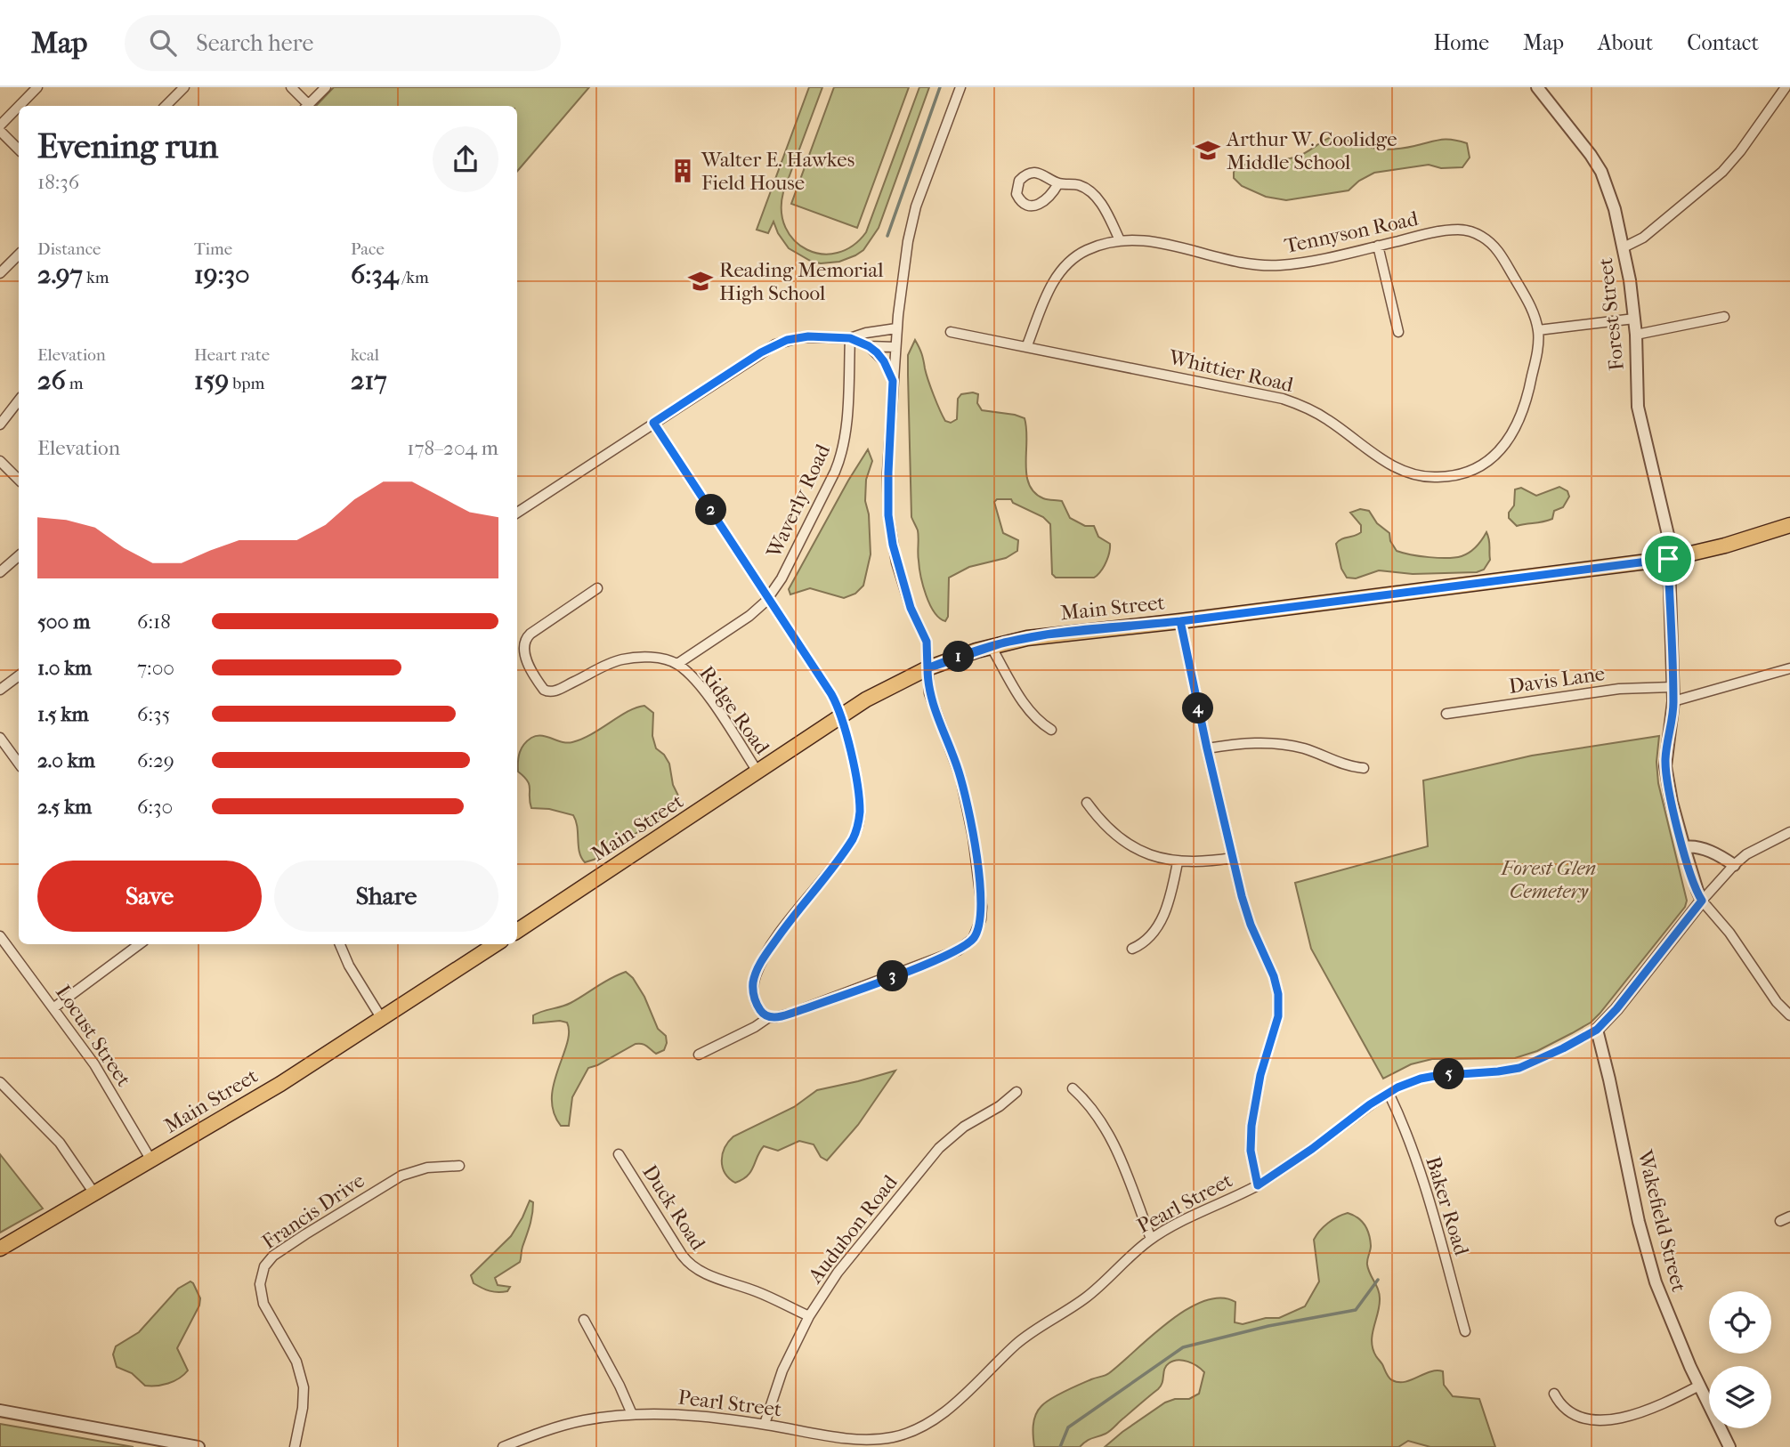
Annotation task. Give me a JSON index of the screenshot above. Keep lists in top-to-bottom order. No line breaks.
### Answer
{"streets":{"main road":["Main Street"],"street":["Tennyson Road","Forest Street","Whittier Road","Waverly Road","Davis Lane","Ridge Road","Locust Street","Pearl Street","Baker Road","Duck Road","Francis Drive","Wakefield Street","Audubon Road"]},"crossings":[["Tennyson Road","Whittier Road"],["Forest Street","Main Street"],["Forest Street","Davis Lane"],["Forest Street","Pearl Street"],["Waverly Road","Ridge Road"],["Main Street","Ridge Road"],["Main Street","Locust Street"],["Pearl Street","Baker Road"],["Pearl Street","Wakefield Street"],["Pearl Street","Audubon Road"],["Duck Road","Audubon Road"]],"parks":["Forest Glen Cemetery"],"places":{"school or university":["Arthur W. Coolidge Middle School","Reading Memorial High School"],"building":["Walter E. Hawkes Field House"]},"page":{"header":"Map","search":"Search here","nav":["Home","Map","About","Contact"],"heading":["Evening run","18:36"],"stats":[["Distance","2.97 km"],["Time","19:30"],["Pace","6:34 /km"],["Elevation","26 m"],["Heart rate","159 bpm"],["kcal","217"]],"chart":["Elevation","178–204 m"],"pins":["2","1","4","3","5"],"list":[{"name":"500 m","note":"6:18"},{"name":"1.0 km","note":"7:00"},{"name":"1.5 km","note":"6:35"},{"name":"2.0 km","note":"6:29"},{"name":"2.5 km","note":"6:30"}],"buttons":["Save","Share"]}}
